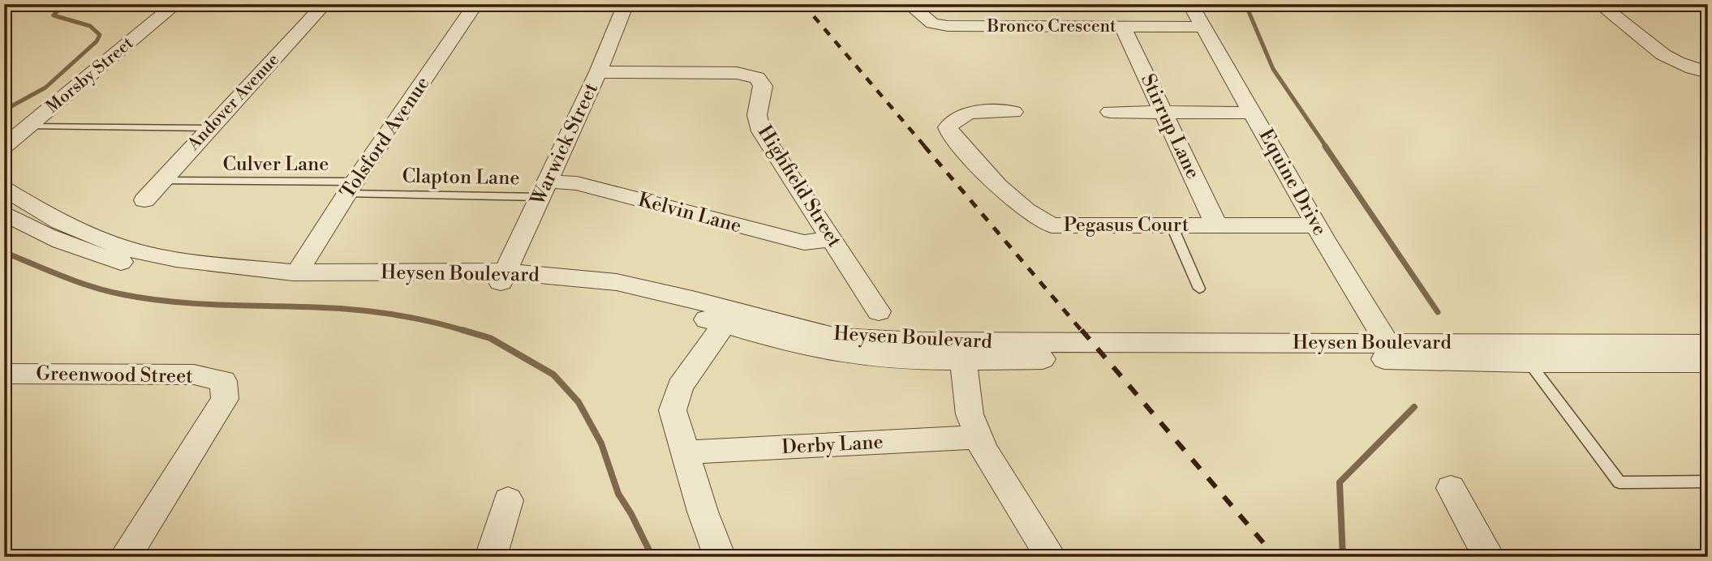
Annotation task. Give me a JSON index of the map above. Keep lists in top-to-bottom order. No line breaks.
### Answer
{"streets":{"street":["Bronco Crescent","Morsby Street","Andover Avenue","Stirrup Lane","Tolsford Avenue","Warwick Street","Equine Drive","Highfield Street","Kelvin Lane","Pegasus Court","Heysen Boulevard","Greenwood Street","Derby Lane"],"lane":["Culver Lane","Clapton Lane"]},"crossings":[["Bronco Crescent","Stirrup Lane"],["Bronco Crescent","Equine Drive"],["Andover Avenue","Culver Lane"],["Stirrup Lane","Pegasus Court"],["Tolsford Avenue","Culver Lane"],["Tolsford Avenue","Clapton Lane"],["Tolsford Avenue","Heysen Boulevard"],["Warwick Street","Clapton Lane"],["Warwick Street","Highfield Street"],["Warwick Street","Kelvin Lane"],["Warwick Street","Heysen Boulevard"],["Culver Lane","Clapton Lane"],["Clapton Lane","Kelvin Lane"],["Equine Drive","Pegasus Court"],["Equine Drive","Heysen Boulevard"],["Highfield Street","Kelvin Lane"]]}
